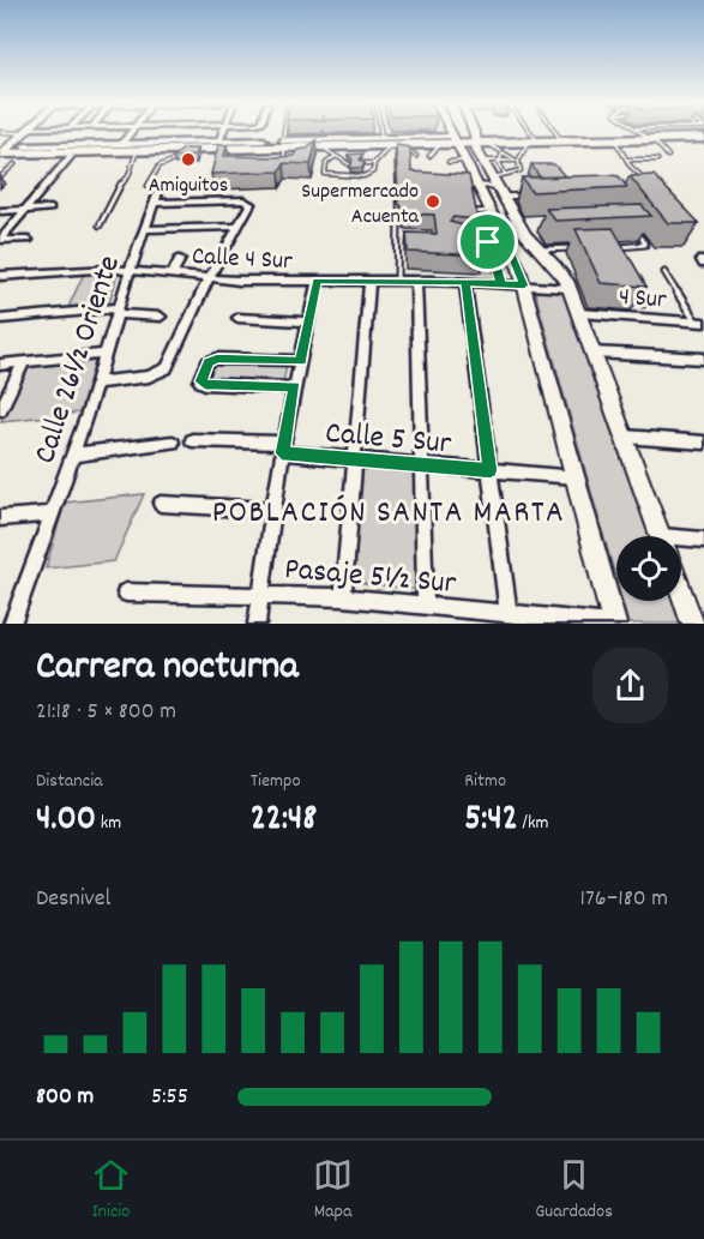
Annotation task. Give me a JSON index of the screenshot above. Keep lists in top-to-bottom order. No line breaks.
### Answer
{"streets":{"street":["Calle 4 Sur","4 Sur","Calle 26½ Oriente","Calle 5 Sur","Pasaje 5½ Sur"]},"crossings":[["Calle 4 Sur","Calle 26½ Oriente"]],"districts":["POBLACIÓN SANTA MARTA"],"places":["Amiguitos","Supermercado Acuenta"],"page":{"heading":["Carrera nocturna","21:18 · 5 × 800 m"],"stats":[["Distancia","4.00 km"],["Tiempo","22:48"],["Ritmo","5:42 /km"]],"chart":["Desnivel","176–180 m"],"list":[{"name":"800 m","note":"5:55"}],"tabs":["Inicio","Mapa","Guardados"]}}
